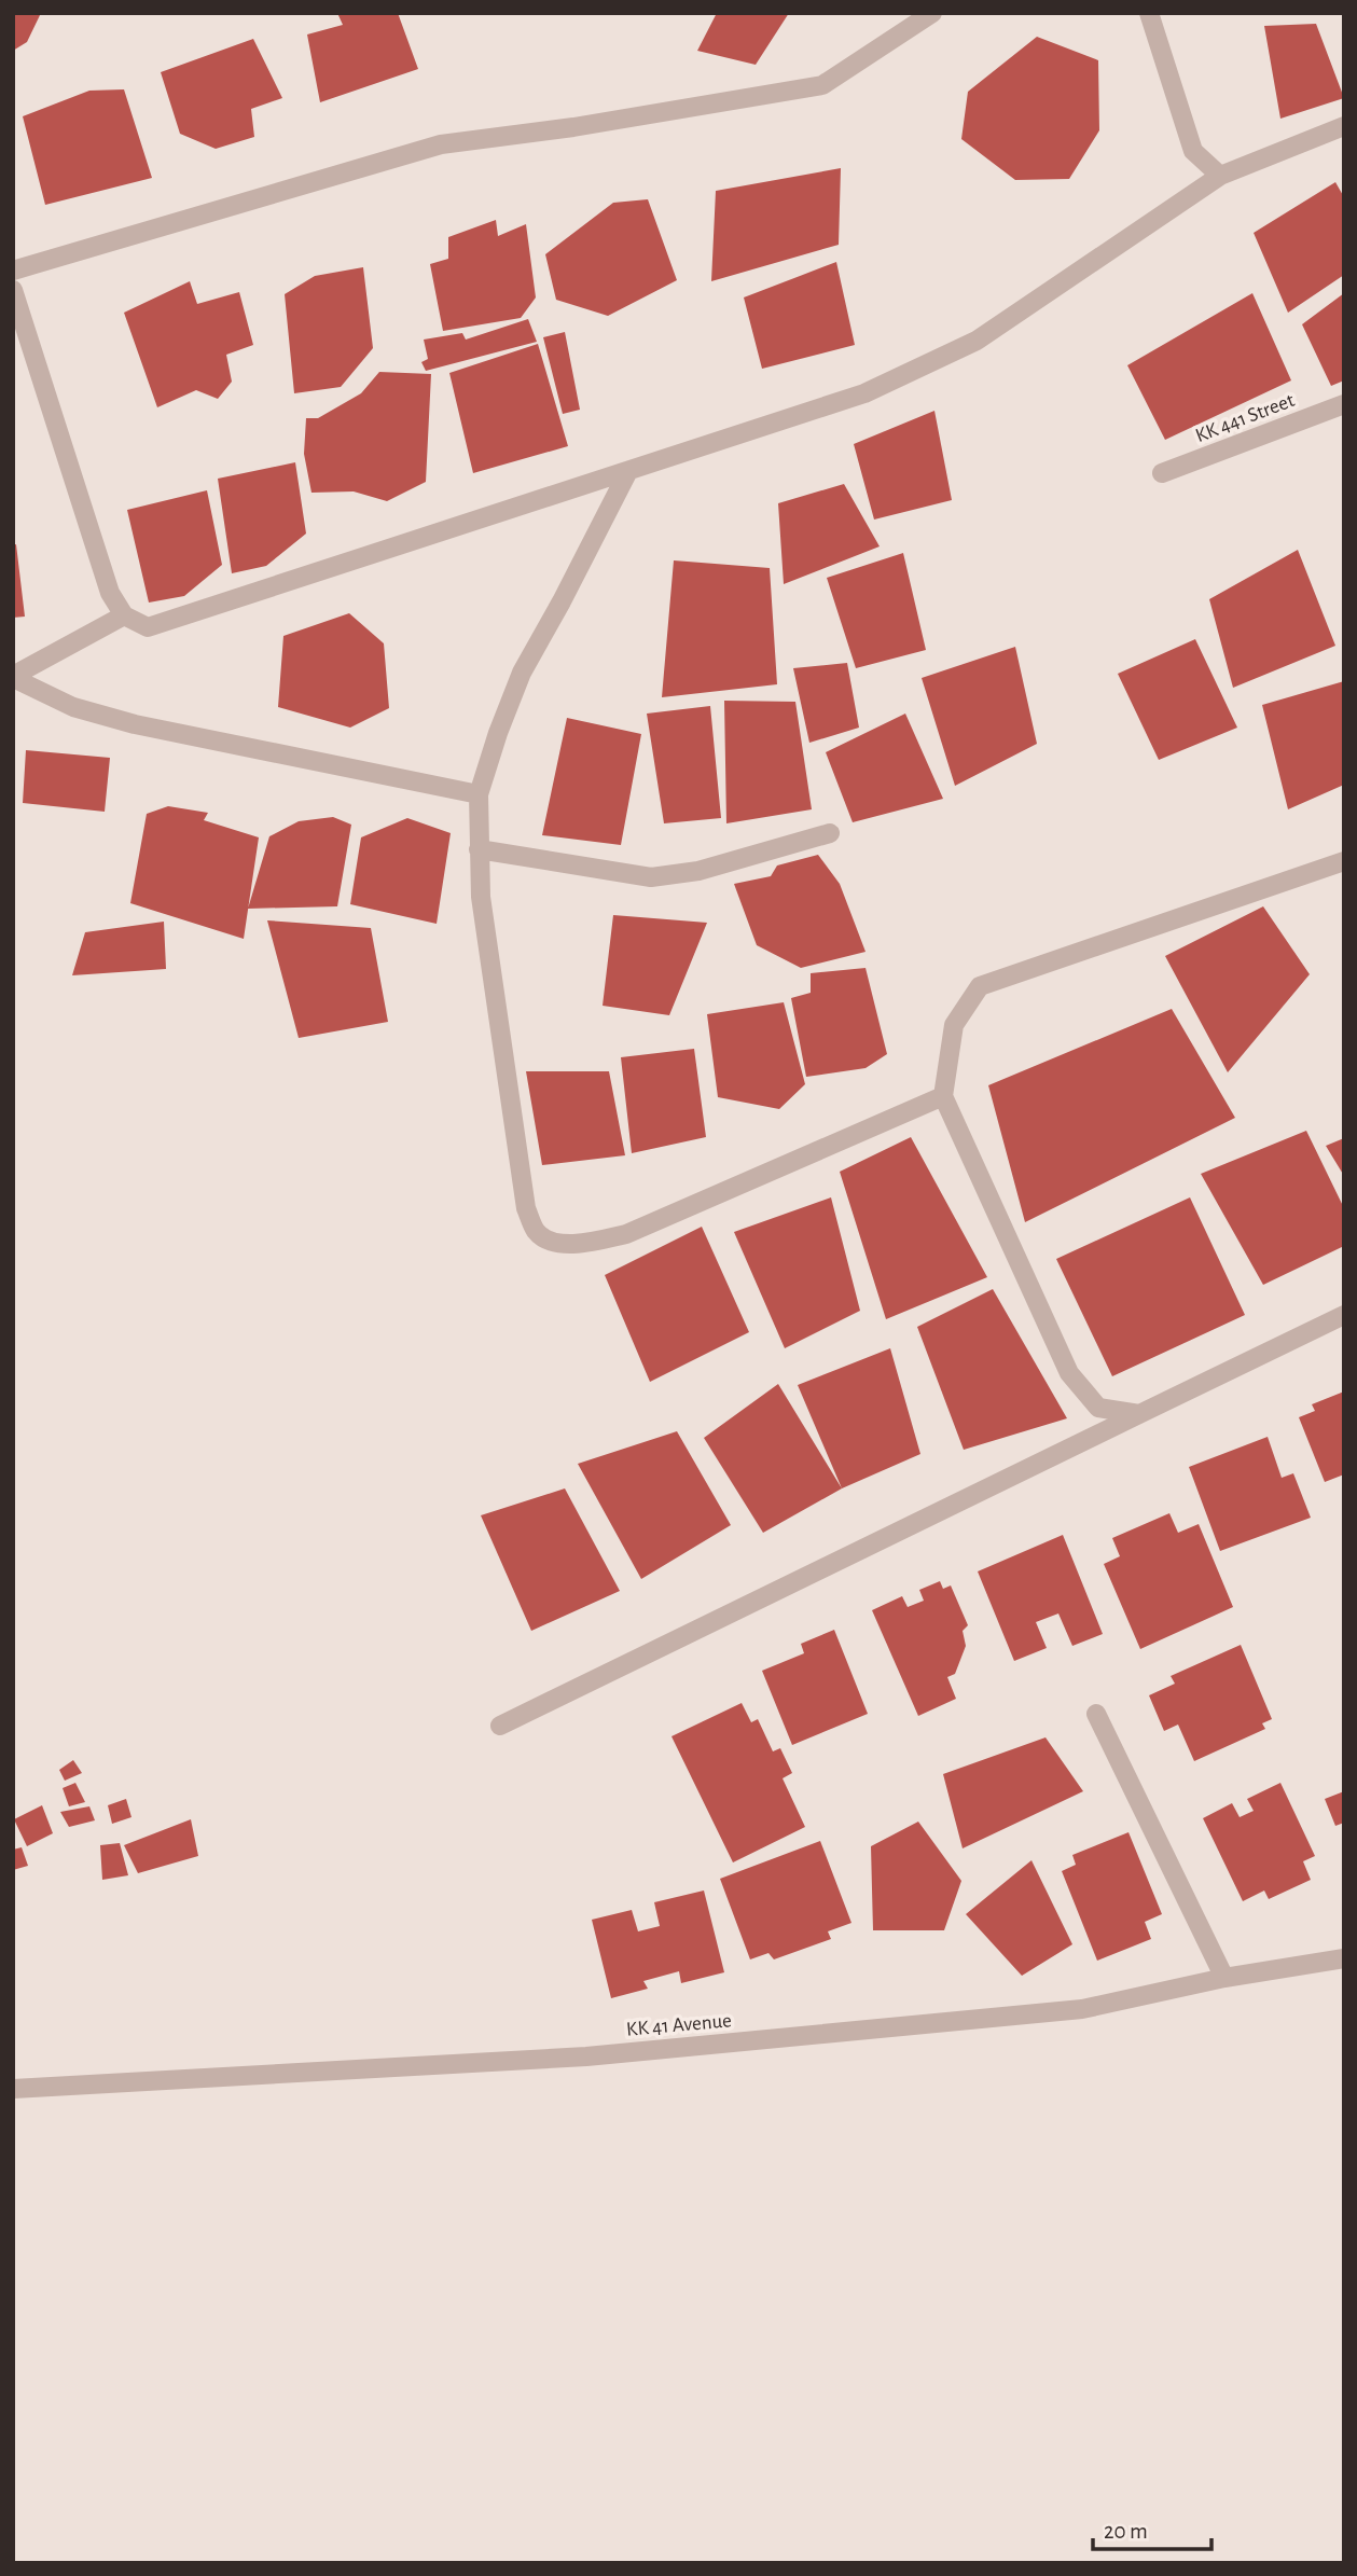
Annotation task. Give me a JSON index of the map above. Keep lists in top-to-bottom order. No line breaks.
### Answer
{"streets":{"street":["KK 441 Street","KK 41 Avenue"]},"scale_bar":"20 m"}
